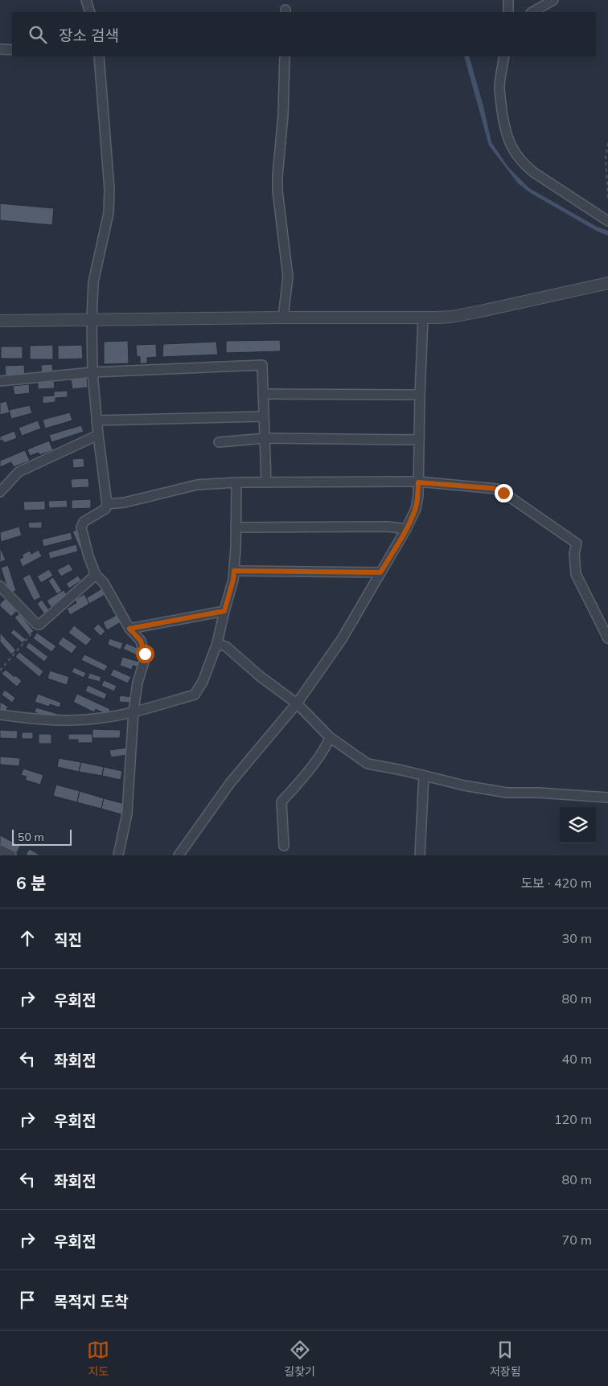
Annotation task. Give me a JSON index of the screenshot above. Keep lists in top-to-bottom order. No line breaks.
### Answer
{"scale_bar":"50 m","page":{"search":"장소 검색","scale":"50 m","heading":["6 분","도보 · 420 m"],"list":[["직진","30 m"],["우회전","80 m"],["좌회전","40 m"],["우회전","120 m"],["좌회전","80 m"],["우회전","70 m"],"목적지 도착"],"nav":["지도","길찾기","저장됨"]}}
